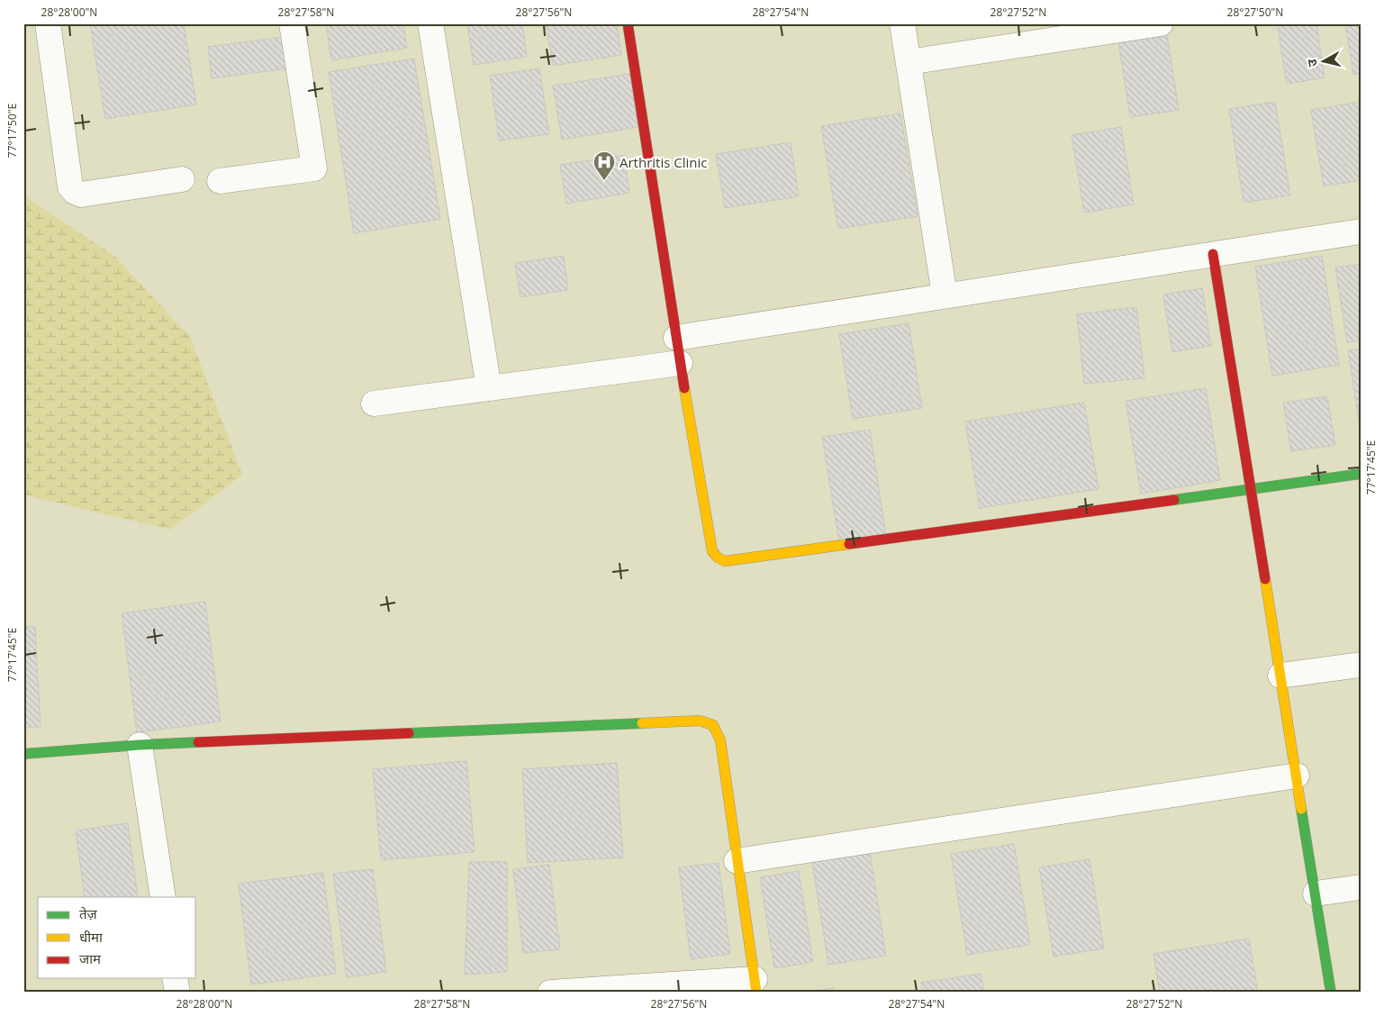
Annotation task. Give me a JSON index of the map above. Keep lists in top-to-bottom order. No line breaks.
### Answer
{"places":{"hospital":["Arthritis Clinic"]},"legend":["तेज़","धीमा","जाम"],"north":"left","coordinates":["28°28'00\"N","28°27'58\"N","28°27'56\"N","28°27'54\"N","28°27'52\"N","28°27'50\"N","77°17'50\"E","77°17'45\"E"]}
